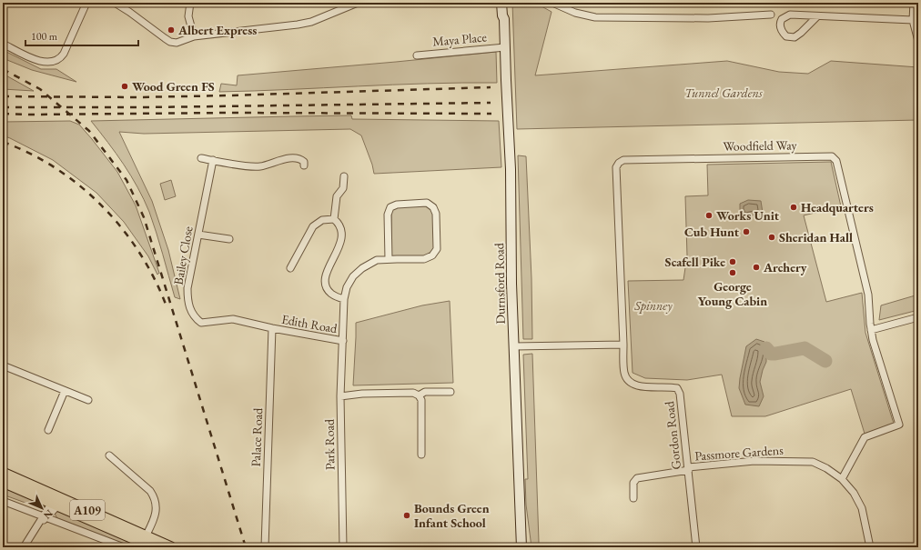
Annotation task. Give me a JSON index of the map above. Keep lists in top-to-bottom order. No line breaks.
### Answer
{"streets":{"main road":["Durnsford Road","A109"],"street":["Maya Place","Woodfield Way","Bailey Close","Edith Road","Gordon Road","Palace Road","Park Road","Passmore Gardens"]},"crossings":[["Maya Place","Durnsford Road"],["Woodfield Way","Gordon Road"],["Woodfield Way","Passmore Gardens"],["Bailey Close","Edith Road"],["Bailey Close","Palace Road"],["Edith Road","Palace Road"],["Edith Road","Park Road"],["Gordon Road","Passmore Gardens"]],"parks":["Tunnel Gardens","Spinney"],"places":["Albert Express","Wood Green FS","Headquarters","Works Unit","Cub Hunt","Sheridan Hall","Scafell Pike","Archery","George Young Cabin","Bounds Green Infant School"],"scale_bar":"100 m","north":"bottom right"}
